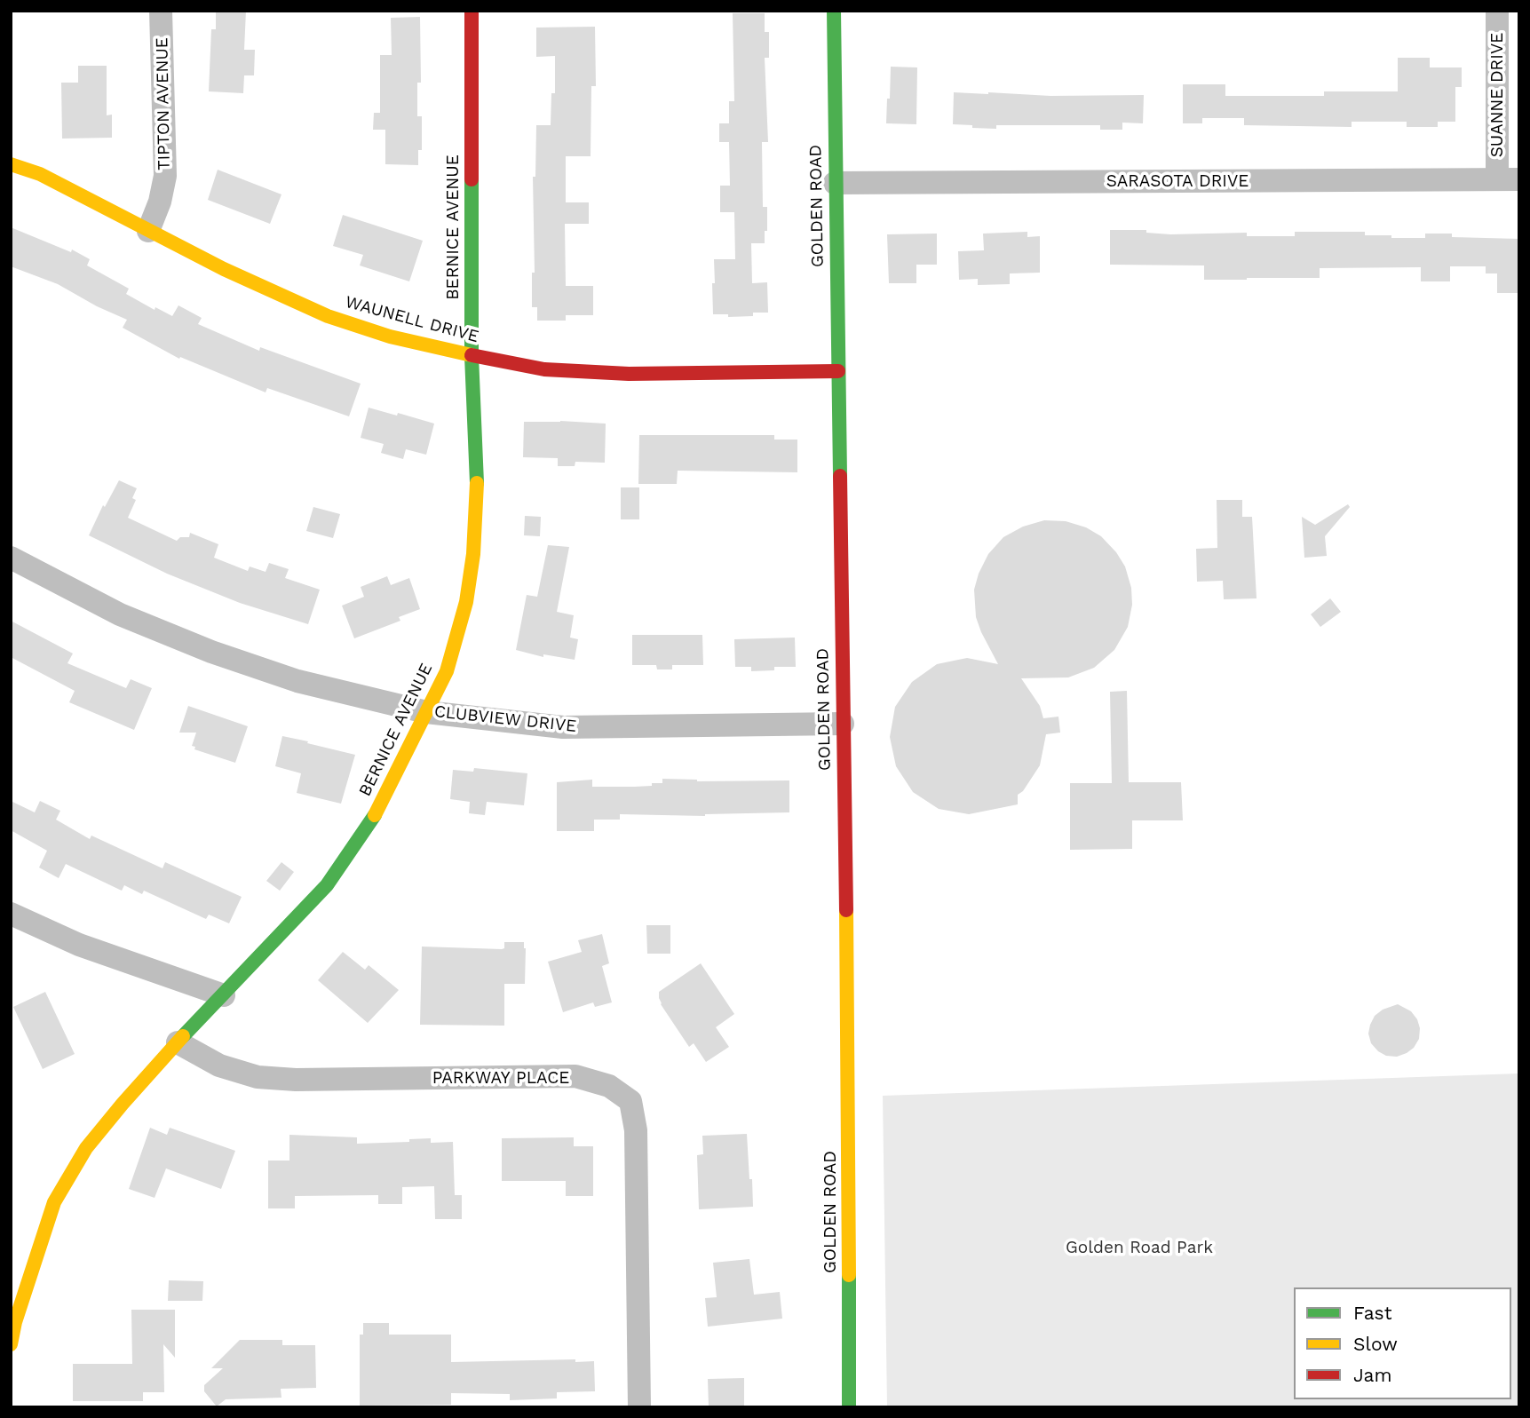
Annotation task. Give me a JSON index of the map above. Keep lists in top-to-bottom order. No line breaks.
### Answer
{"streets":{"street":["SUANNE DRIVE","TIPTON AVENUE","SARASOTA DRIVE","GOLDEN ROAD","BERNICE AVENUE","WAUNELL DRIVE","CLUBVIEW DRIVE","PARKWAY PLACE"]},"crossings":[["SUANNE DRIVE","SARASOTA DRIVE"],["TIPTON AVENUE","WAUNELL DRIVE"],["SARASOTA DRIVE","GOLDEN ROAD"],["GOLDEN ROAD","WAUNELL DRIVE"],["GOLDEN ROAD","CLUBVIEW DRIVE"],["BERNICE AVENUE","WAUNELL DRIVE"],["BERNICE AVENUE","CLUBVIEW DRIVE"],["BERNICE AVENUE","PARKWAY PLACE"]],"parks":["Golden Road Park"],"legend":["Fast","Slow","Jam"]}
